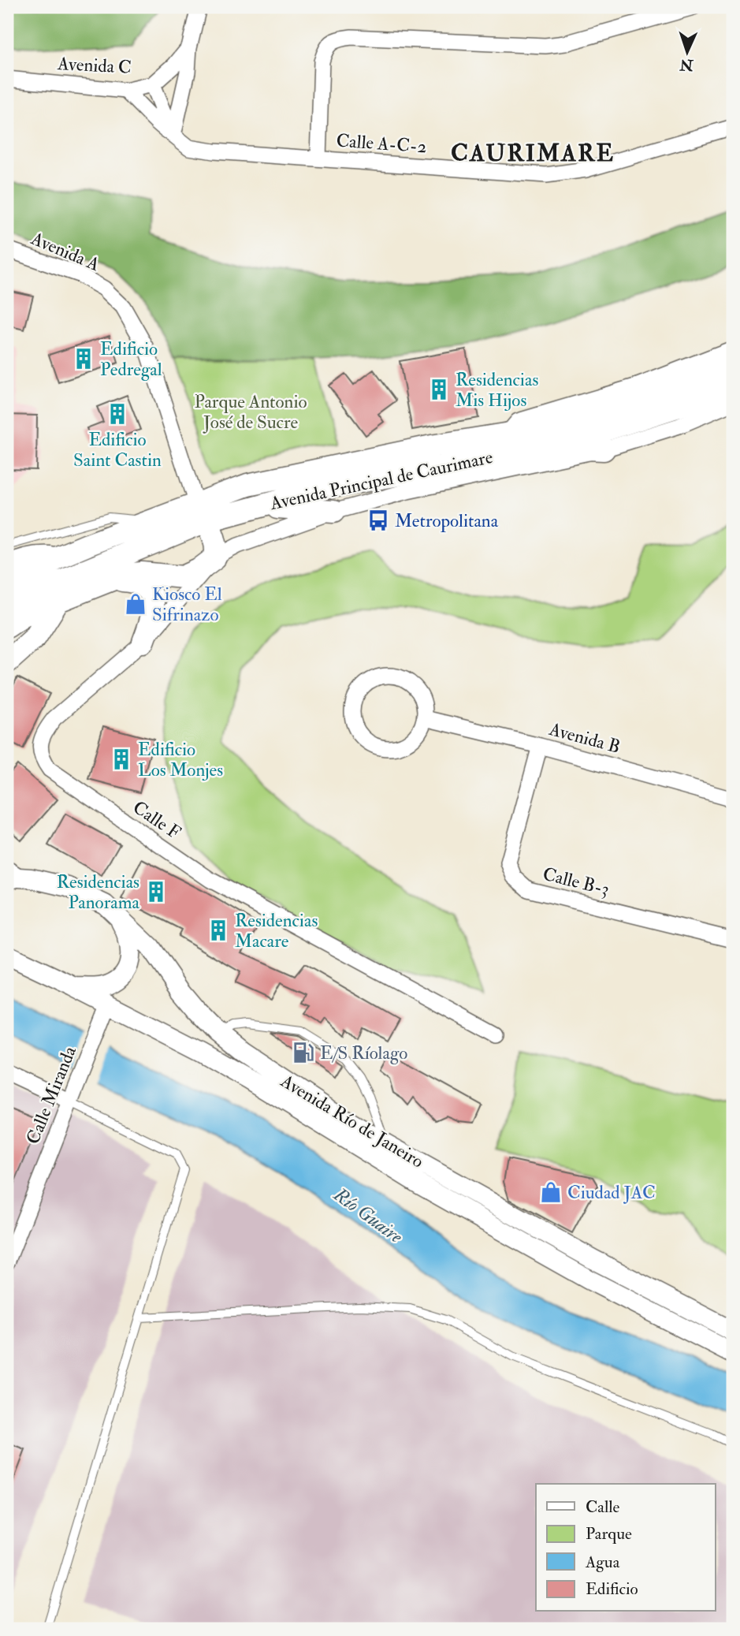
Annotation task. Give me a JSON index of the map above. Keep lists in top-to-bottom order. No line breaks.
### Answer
{"streets":{"main road":["Avenida Principal de Caurimare"],"street":["Avenida C","Calle A-C-2","Avenida A","Avenida B","Calle F","Calle B-3","Calle Miranda","Avenida Río de Janeiro"]},"crossings":[["Avenida C","Calle A-C-2"],["Avenida A","Avenida Principal de Caurimare"],["Avenida Principal de Caurimare","Calle F"],["Avenida B","Calle B-3"],["Calle Miranda","Avenida Río de Janeiro"]],"districts":["CAURIMARE"],"water":["Río Guaire"],"parks":["Parque Antonio José de Sucre"],"places":{"building":["Edificio Pedregal","Residencias Mis Hijos","Edificio Saint Castin","Edificio Los Monjes","Residencias Panorama","Residencias Macare"],"bus stop":["Metropolitana"],"shop":["Kiosco El Sifrinazo","Ciudad JAC"],"fuel station":["E/S Ríolago"]},"legend":["Calle","Parque","Agua","Edificio"],"north":"bottom"}
